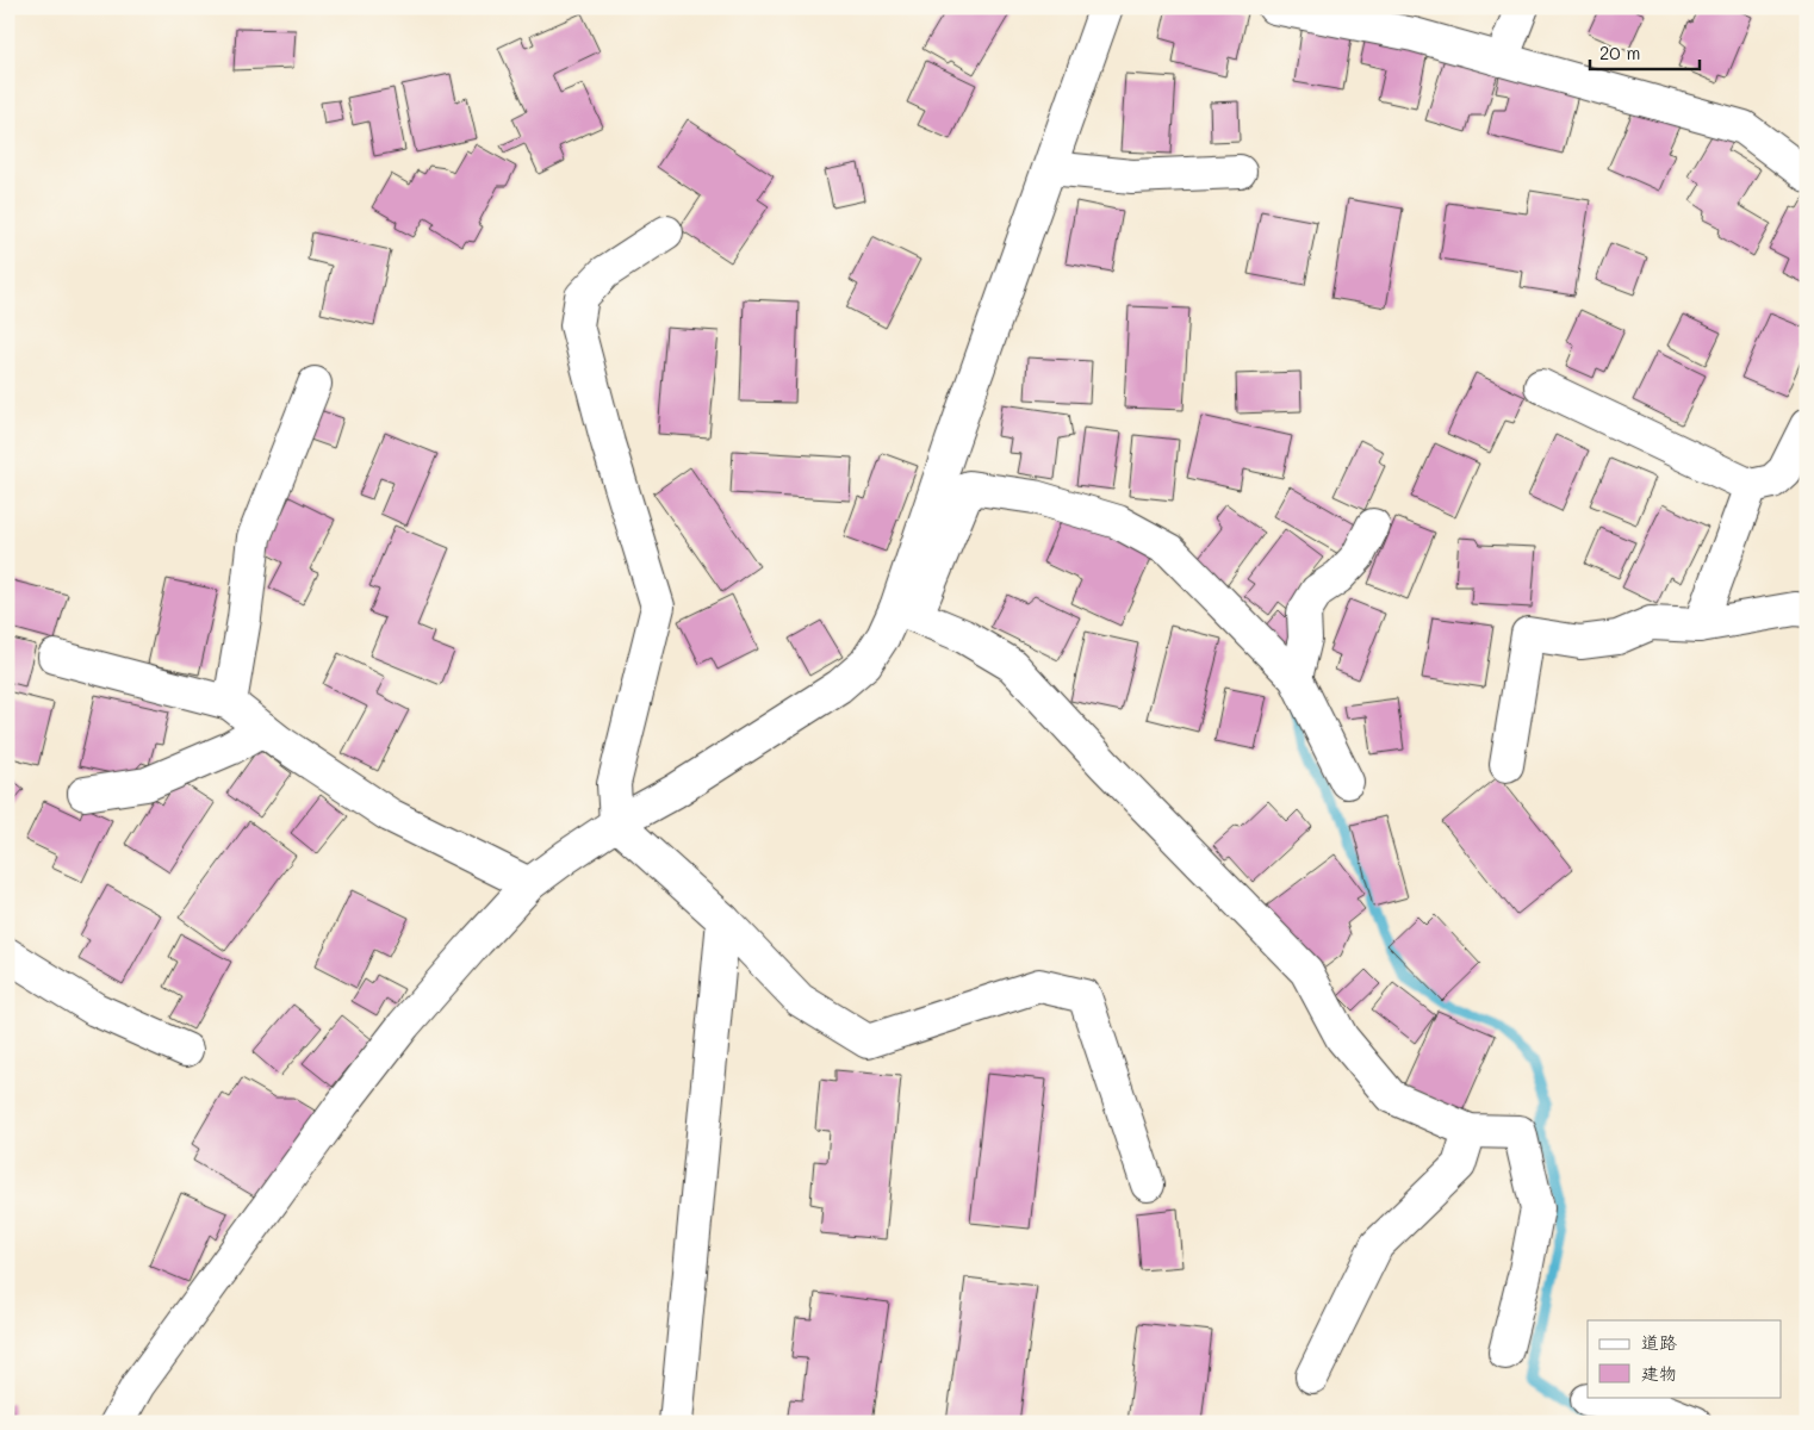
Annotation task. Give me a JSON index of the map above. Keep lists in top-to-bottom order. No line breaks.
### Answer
{"legend":["道路","建物"],"scale_bar":"20 m"}
